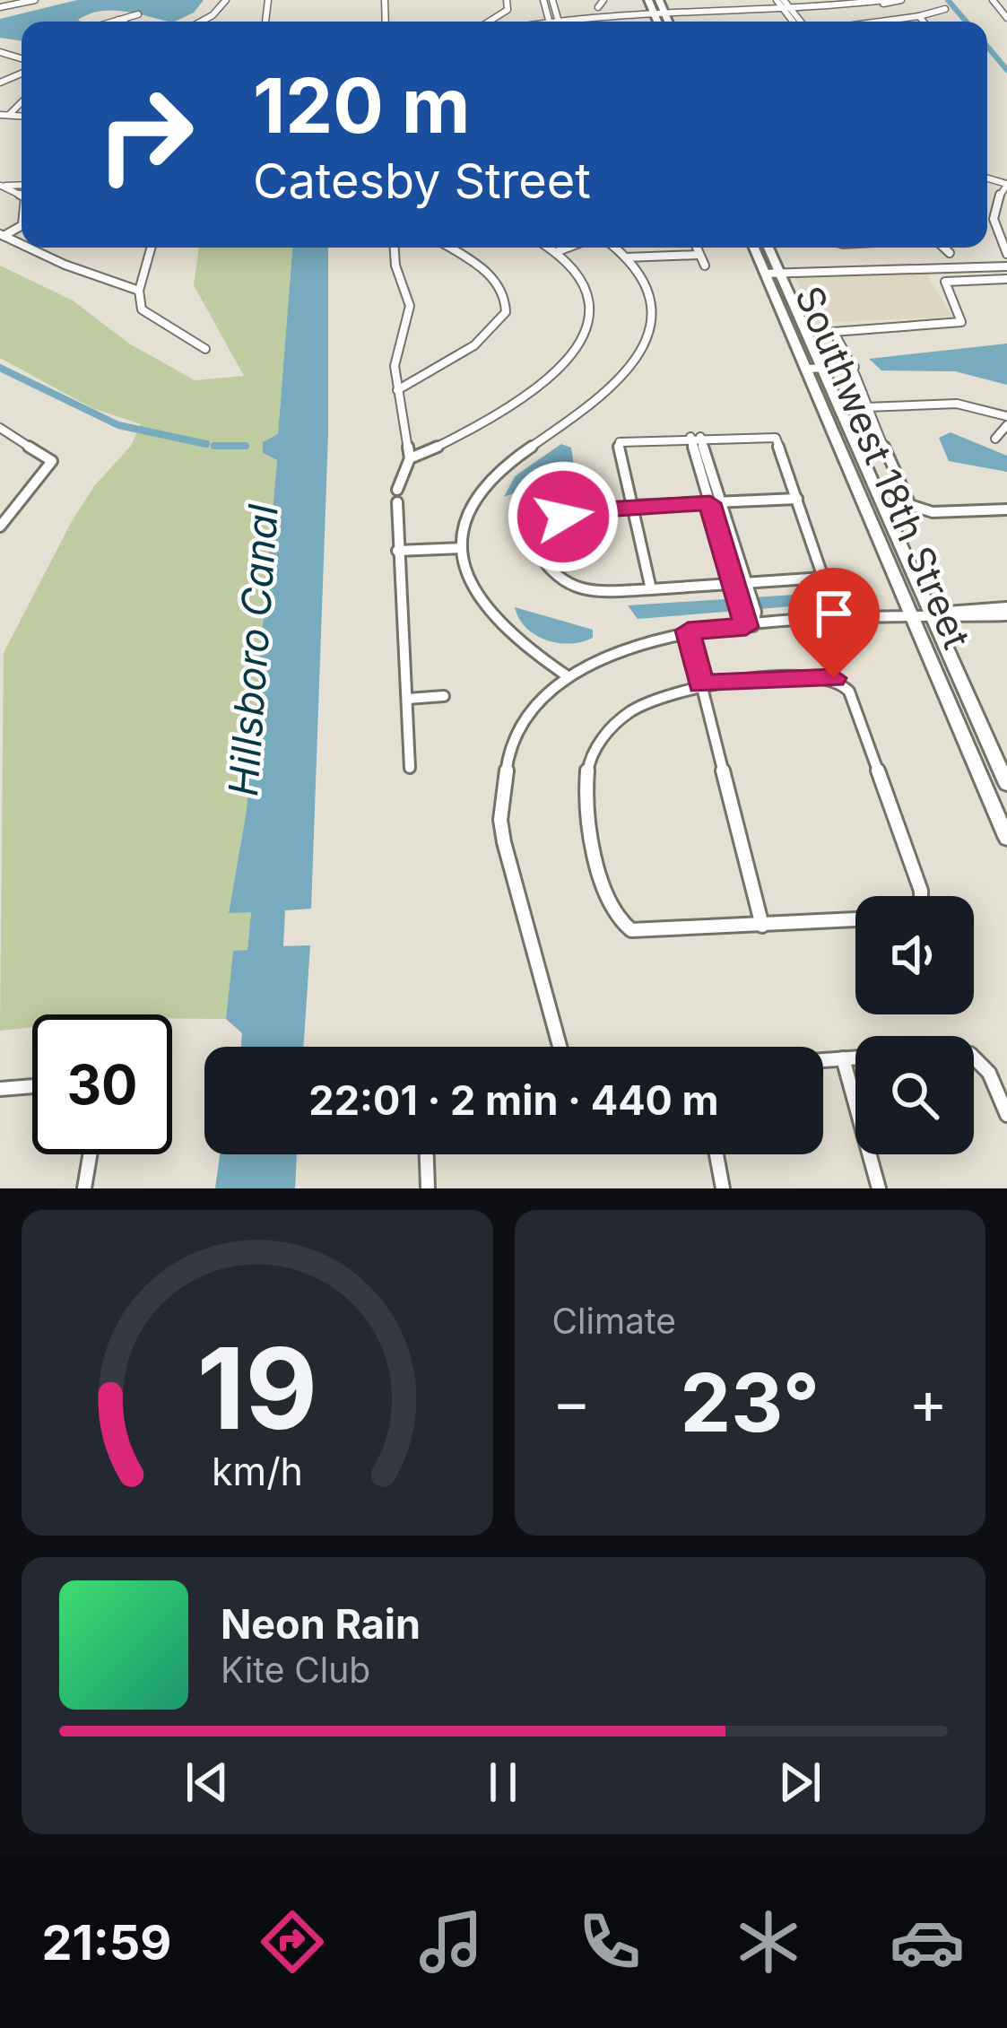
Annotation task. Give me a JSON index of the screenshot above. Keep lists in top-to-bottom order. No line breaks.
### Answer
{"streets":{"main road":["Southwest 18th Street"]},"water":["Hillsboro Canal"],"page":{"turn":["120 m","Catesby Street"],"limit":"30","trip":"22:01 · 2 min · 440 m","tile":"Climate","heat":["−","23°","+"],"song":["Neon Rain","Kite Club"],"tabs":"21:59","gauge":["19","km/h"]}}
